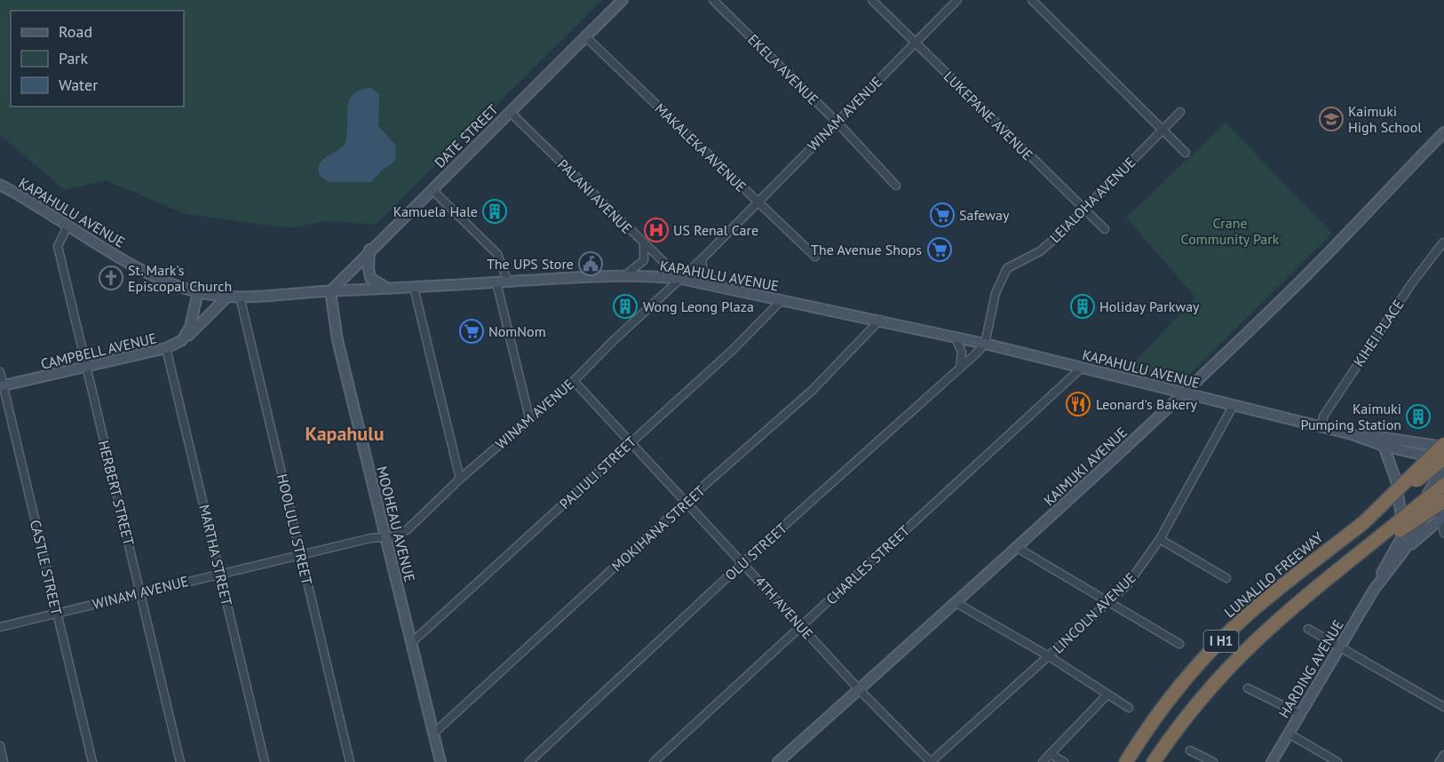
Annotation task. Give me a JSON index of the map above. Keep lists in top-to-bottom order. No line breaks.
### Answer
{"streets":{"highway":["LUNALILO FREEWAY","I H1"],"street":["EKELA AVENUE","WINAM AVENUE","LUKEPANE AVENUE","DATE STREET","MAKALEKA AVENUE","PALANI AVENUE","LEIALOHA AVENUE","KAPAHULU AVENUE","KIHEI PLACE","CAMPBELL AVENUE","KAIMUKI AVENUE","PALIULI STREET","HERBERT STREET","MOOHEAU AVENUE","MOKIHANA STREET","HOOLULU STREET","OLU STREET","MARTHA STREET","CHARLES STREET","CASTLE STREET","4TH AVENUE","LINCOLN AVENUE","HARDING AVENUE"]},"crossings":[["EKELA AVENUE","WINAM AVENUE"],["WINAM AVENUE","LUKEPANE AVENUE"],["WINAM AVENUE","MAKALEKA AVENUE"],["WINAM AVENUE","PALANI AVENUE"],["WINAM AVENUE","KAPAHULU AVENUE"],["WINAM AVENUE","HERBERT STREET"],["WINAM AVENUE","MOOHEAU AVENUE"],["WINAM AVENUE","HOOLULU STREET"],["WINAM AVENUE","MARTHA STREET"],["WINAM AVENUE","CASTLE STREET"],["WINAM AVENUE","4TH AVENUE"],["LUKEPANE AVENUE","LEIALOHA AVENUE"],["DATE STREET","MAKALEKA AVENUE"],["DATE STREET","PALANI AVENUE"],["DATE STREET","KAPAHULU AVENUE"],["DATE STREET","MOOHEAU AVENUE"],["PALANI AVENUE","KAPAHULU AVENUE"],["LEIALOHA AVENUE","KAPAHULU AVENUE"],["LEIALOHA AVENUE","OLU STREET"],["KAPAHULU AVENUE","KIHEI PLACE"],["KAPAHULU AVENUE","CAMPBELL AVENUE"],["KAPAHULU AVENUE","KAIMUKI AVENUE"],["KAPAHULU AVENUE","PALIULI STREET"],["KAPAHULU AVENUE","HERBERT STREET"],["KAPAHULU AVENUE","MOOHEAU AVENUE"],["KAPAHULU AVENUE","MOKIHANA STREET"],["KAPAHULU AVENUE","HOOLULU STREET"],["KAPAHULU AVENUE","OLU STREET"],["KAPAHULU AVENUE","CHARLES STREET"],["KAPAHULU AVENUE","LUNALILO FREEWAY"],["KAPAHULU AVENUE","LINCOLN AVENUE"],["CAMPBELL AVENUE","HERBERT STREET"],["CAMPBELL AVENUE","MARTHA STREET"],["CAMPBELL AVENUE","CASTLE STREET"],["KAIMUKI AVENUE","4TH AVENUE"],["PALIULI STREET","MOOHEAU AVENUE"],["PALIULI STREET","4TH AVENUE"],["MOOHEAU AVENUE","MOKIHANA STREET"],["MOKIHANA STREET","4TH AVENUE"],["OLU STREET","4TH AVENUE"],["CHARLES STREET","4TH AVENUE"],["4TH AVENUE","LINCOLN AVENUE"],["I H1","HARDING AVENUE"]],"districts":["Kapahulu"],"parks":["Crane Community Park"],"places":{"school or university":["Kaimuki High School"],"building":["Kamuela Hale","Wong Leong Plaza","Holiday Parkway","Kaimuki Pumping Station"],"supermarket":["Safeway","The Avenue Shops","NomNom"],"hospital":["US Renal Care"],"public building":["The UPS Store"],"church":["St. Mark's Episcopal Church"],"restaurant":["Leonard's Bakery"]},"legend":["Road","Park","Water"]}
